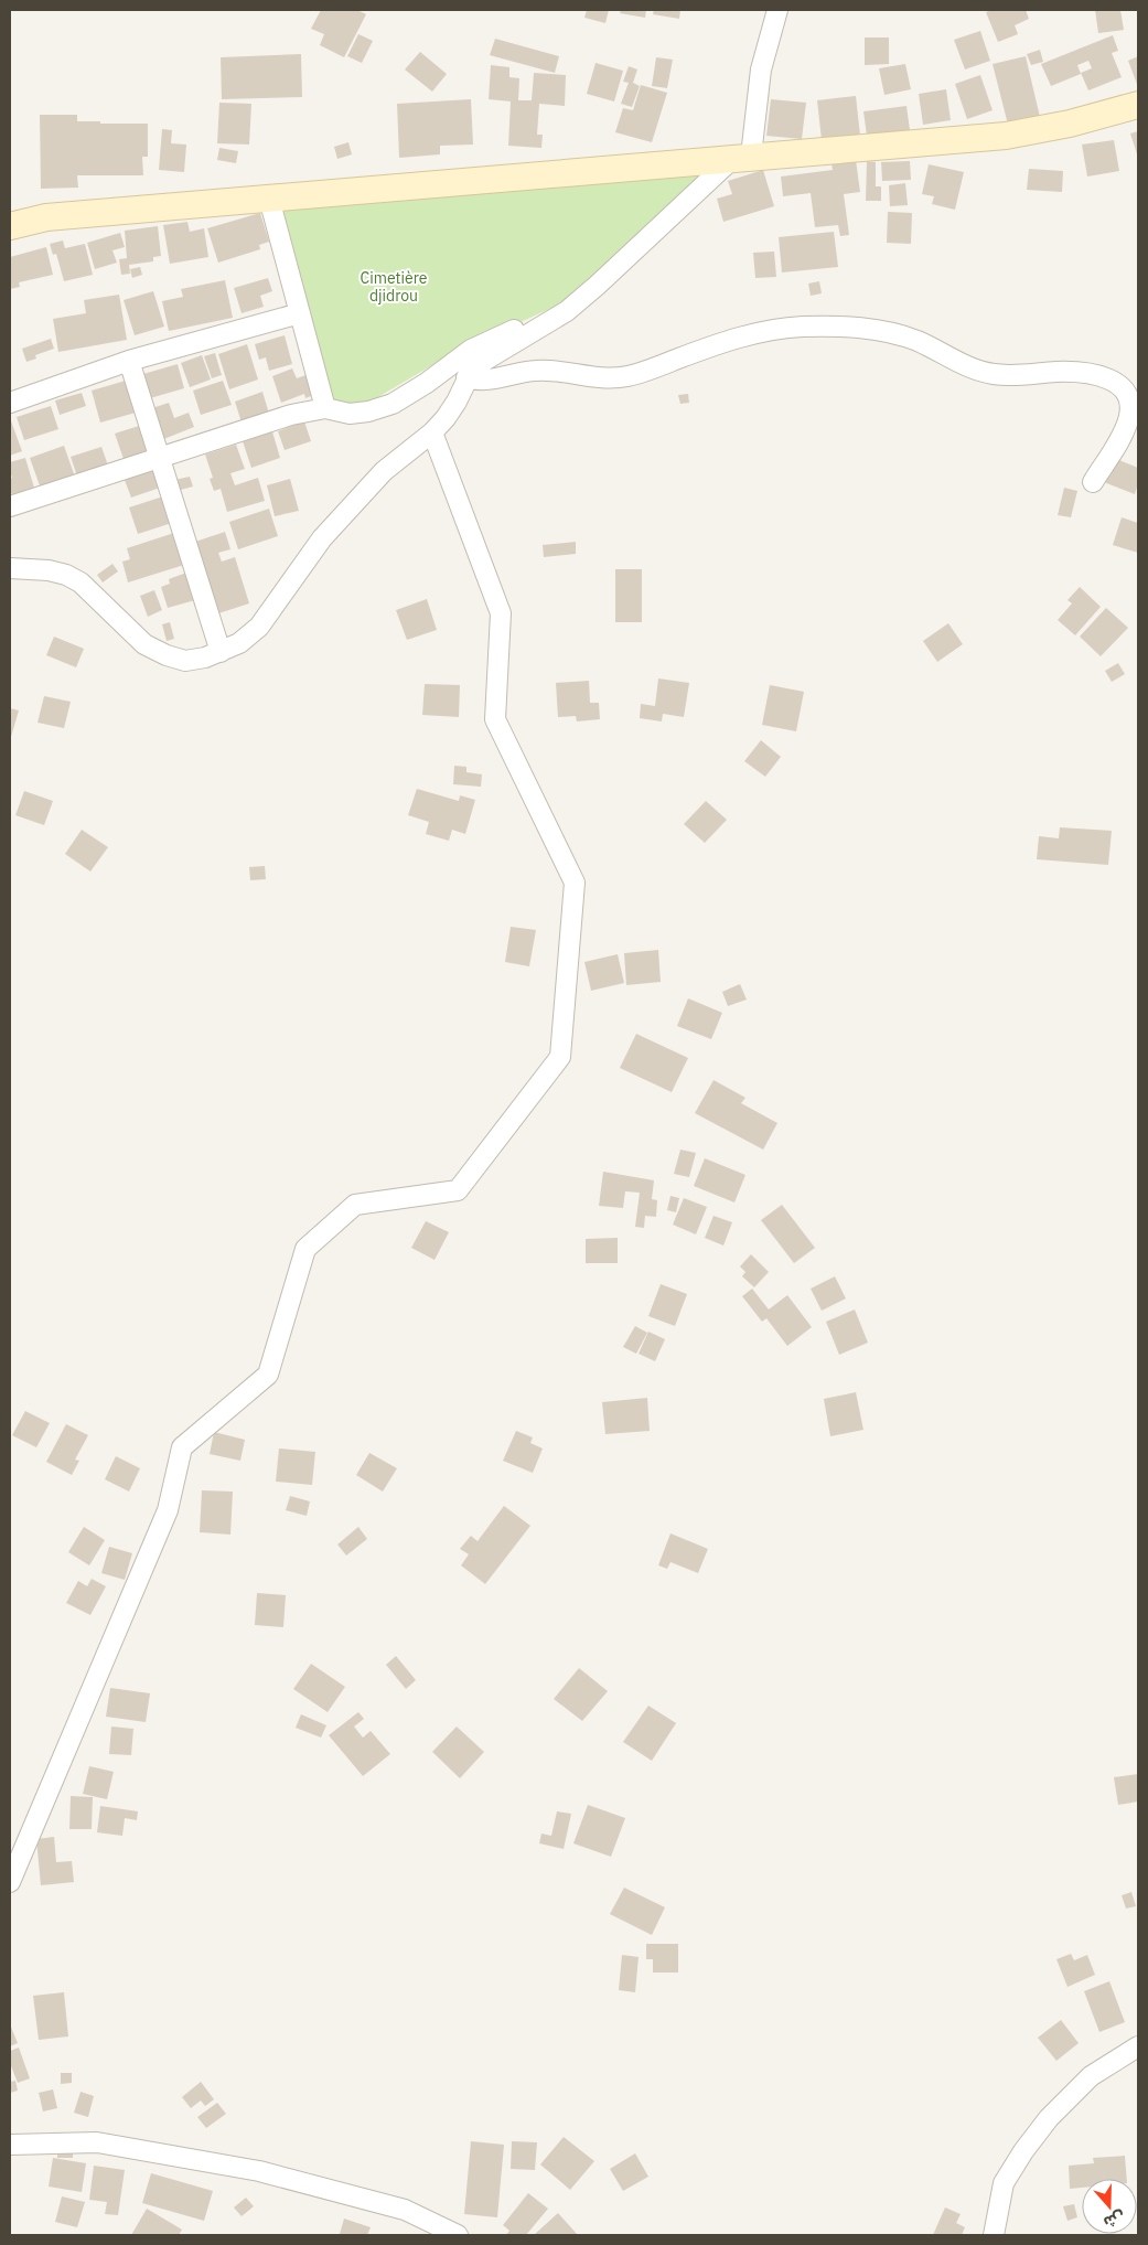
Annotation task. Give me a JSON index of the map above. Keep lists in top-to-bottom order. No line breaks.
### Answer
{"parks":["Cimetière djidrou"],"north":"bottom"}
